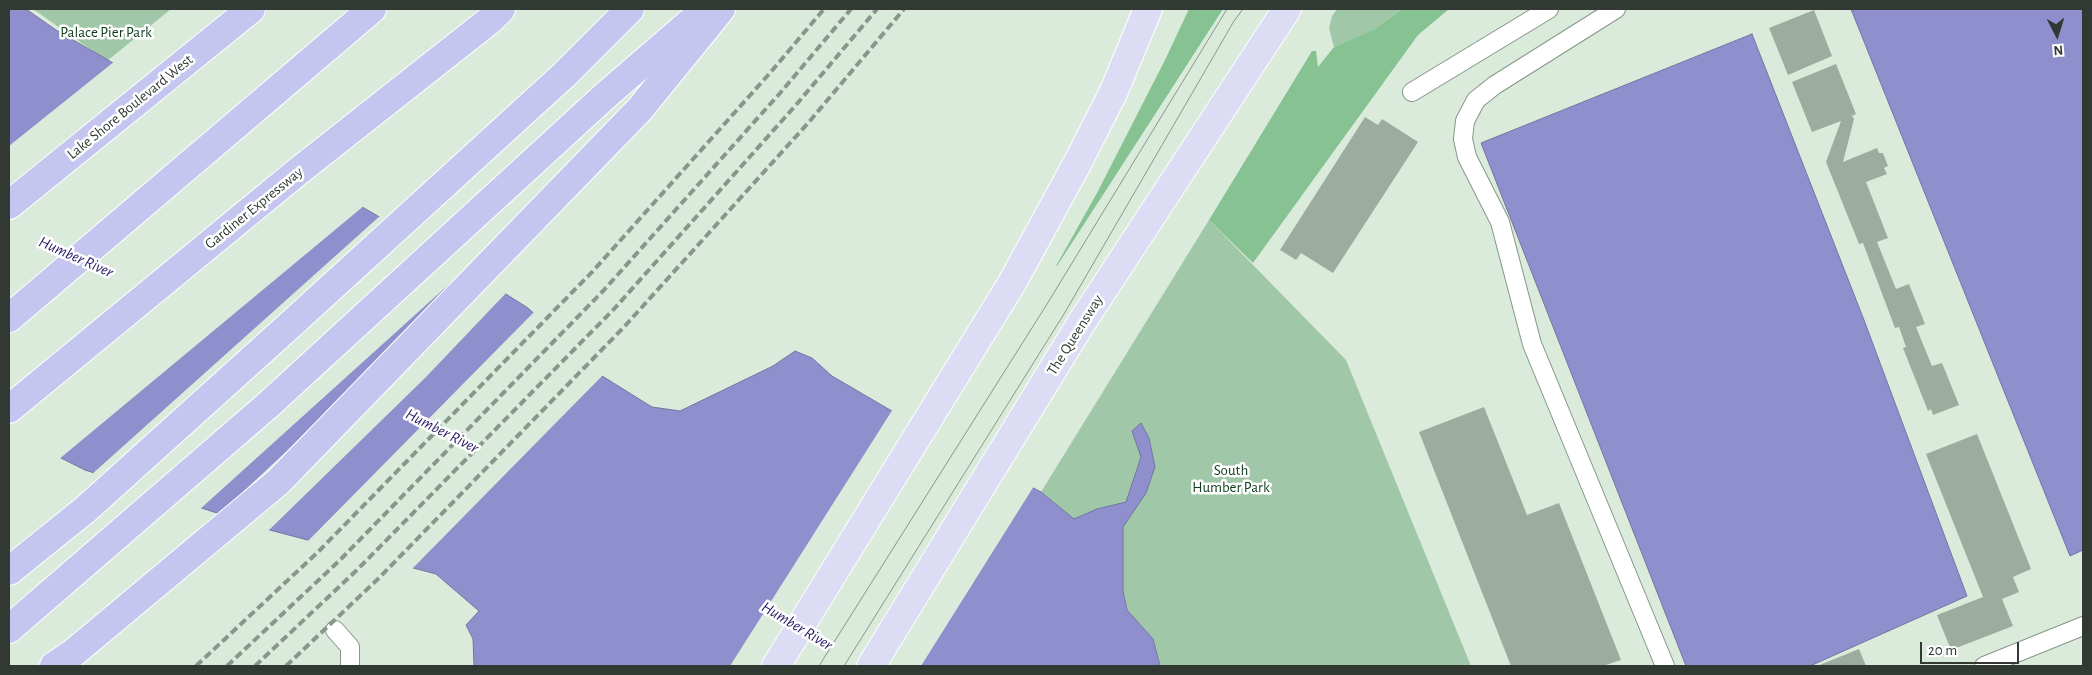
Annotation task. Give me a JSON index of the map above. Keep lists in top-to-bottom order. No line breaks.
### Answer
{"streets":{"highway":["Lake Shore Boulevard West","Gardiner Expressway"],"main road":["The Queensway"]},"water":["Humber River"],"parks":["Palace Pier Park","South Humber Park"],"scale_bar":"20 m","north":"bottom"}
